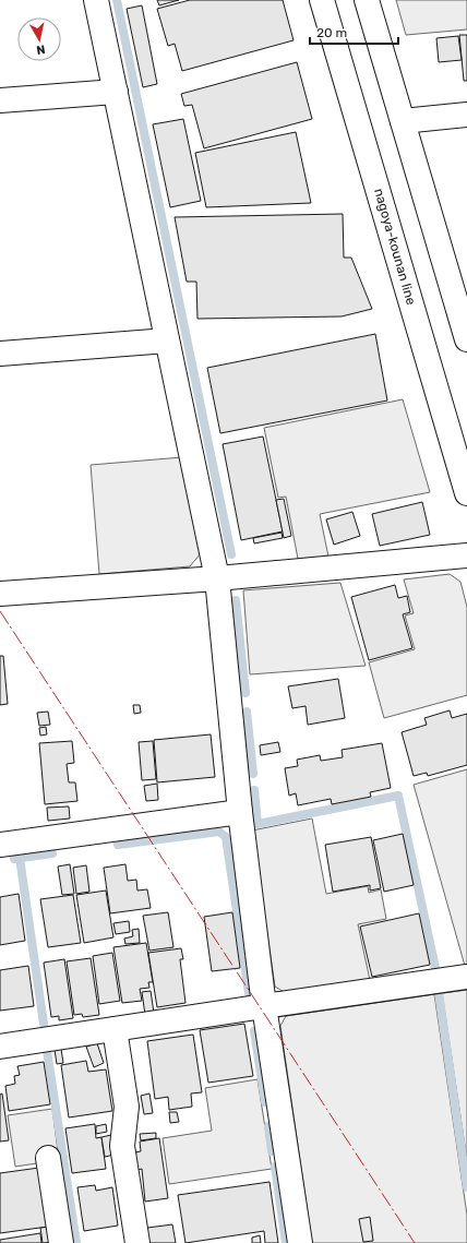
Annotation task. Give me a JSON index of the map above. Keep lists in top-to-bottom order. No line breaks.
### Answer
{"streets":{"street":["nagoya-kounan line"]},"scale_bar":"20 m","north":"bottom"}
